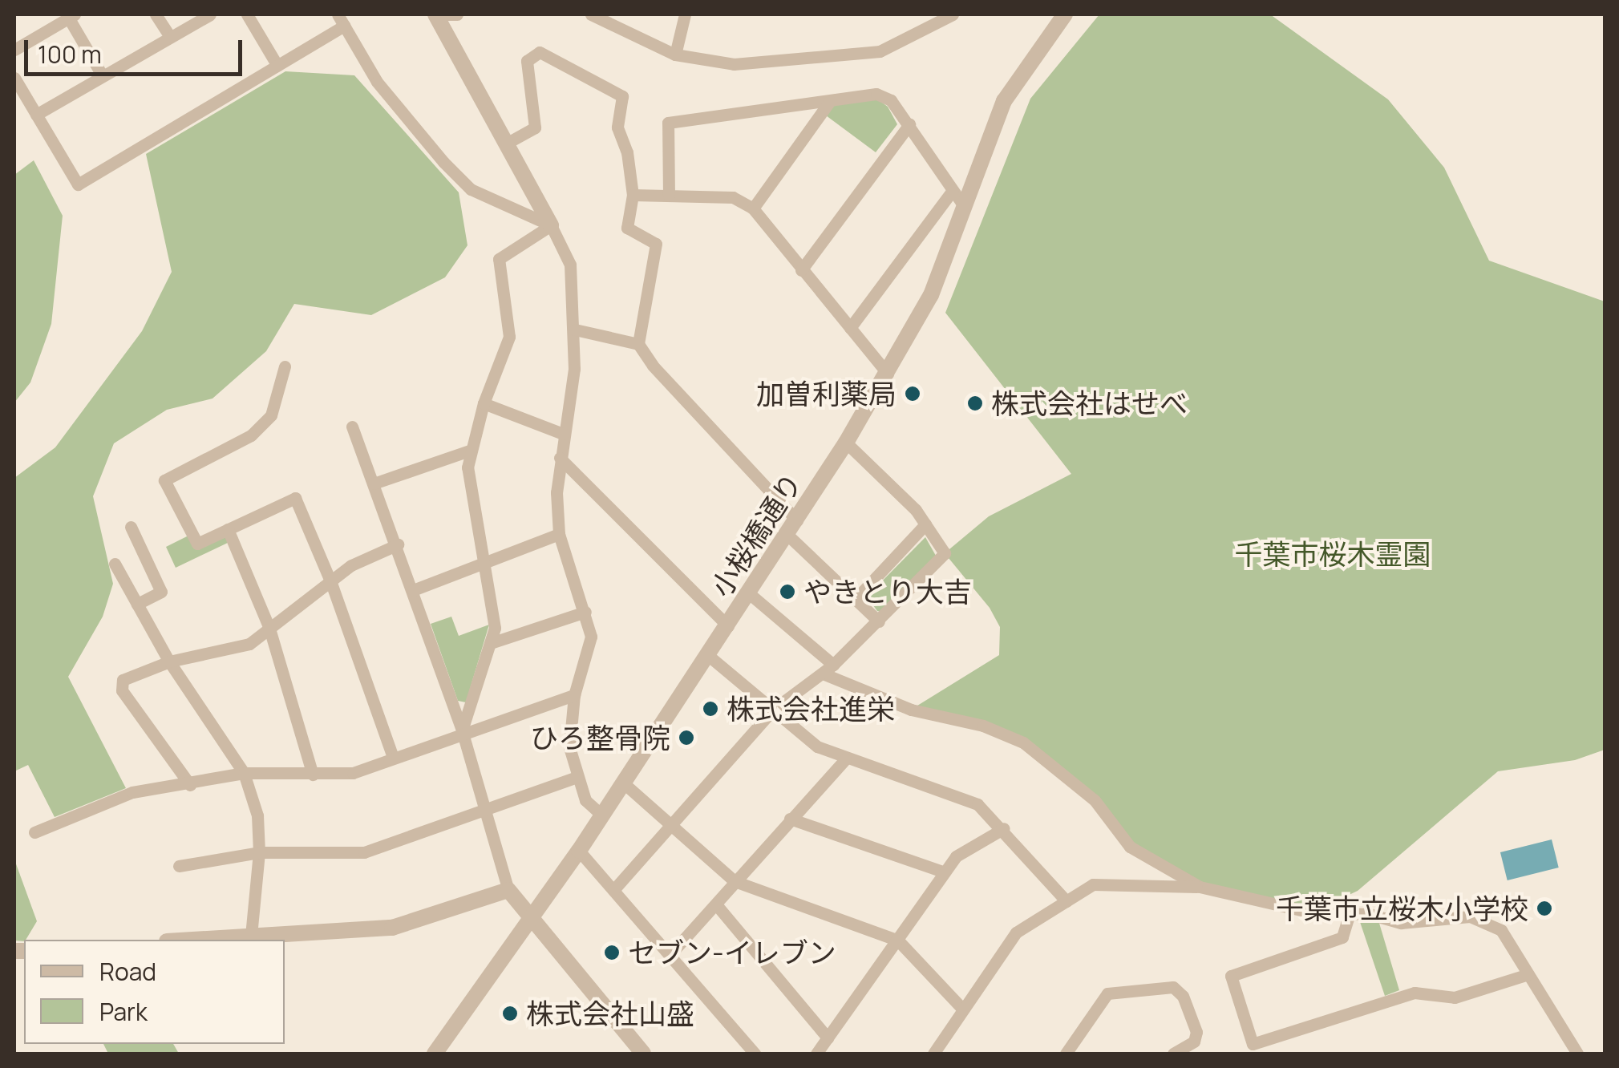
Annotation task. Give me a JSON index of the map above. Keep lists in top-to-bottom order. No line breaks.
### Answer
{"streets":{"street":["小桜橋通り"]},"parks":["千葉市桜木霊園"],"places":["加曽利薬局","株式会社はせべ","やきとり大吉","株式会社進栄","ひろ整骨院","千葉市立桜木小学校","セブン-イレブン","株式会社山盛"],"legend":["Road","Park"],"scale_bar":"100 m"}
